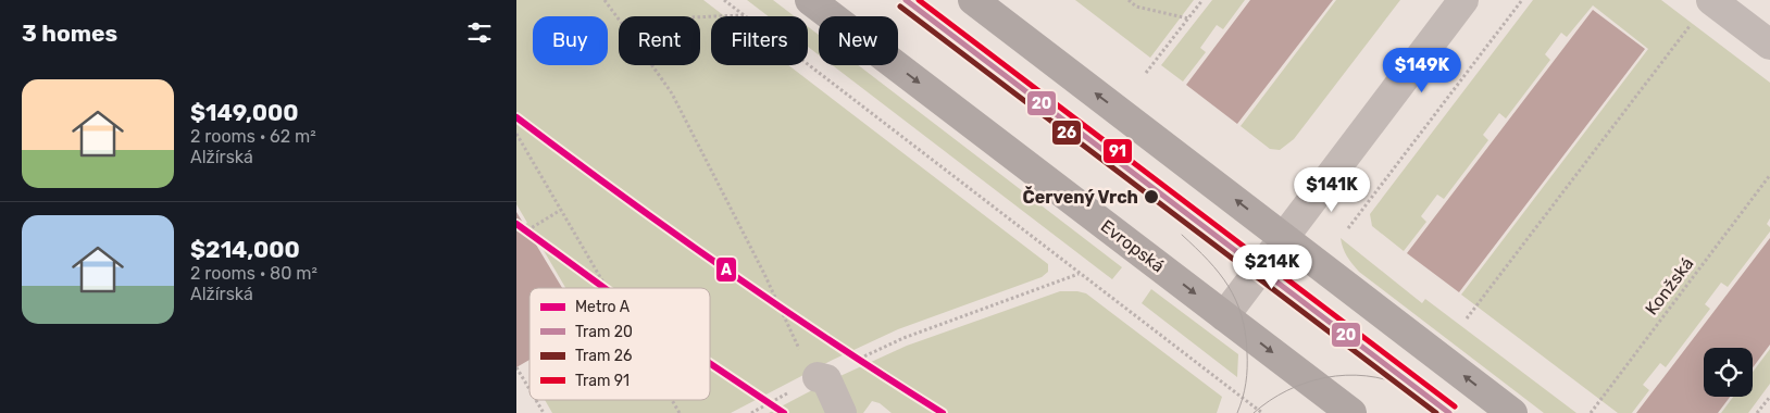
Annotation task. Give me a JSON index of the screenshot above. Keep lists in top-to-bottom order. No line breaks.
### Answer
{"streets":{"main road":["Evropská"],"path":["Konžská"]},"places":["Červený Vrch"],"lines":["tram line 20","tram line 91","tram line 26","metro line A"],"legend":["Metro A","Tram 20","Tram 26","Tram 91"],"page":{"heading":"3 homes","chip":["Buy","Rent","Filters","New"],"price":["$149K","$141K","$214K"],"list":[{"name":"$149,000","note":"2 rooms · 62 m² · Alžírská"},{"name":"$214,000","note":"2 rooms · 80 m² · Alžírská"}]}}
